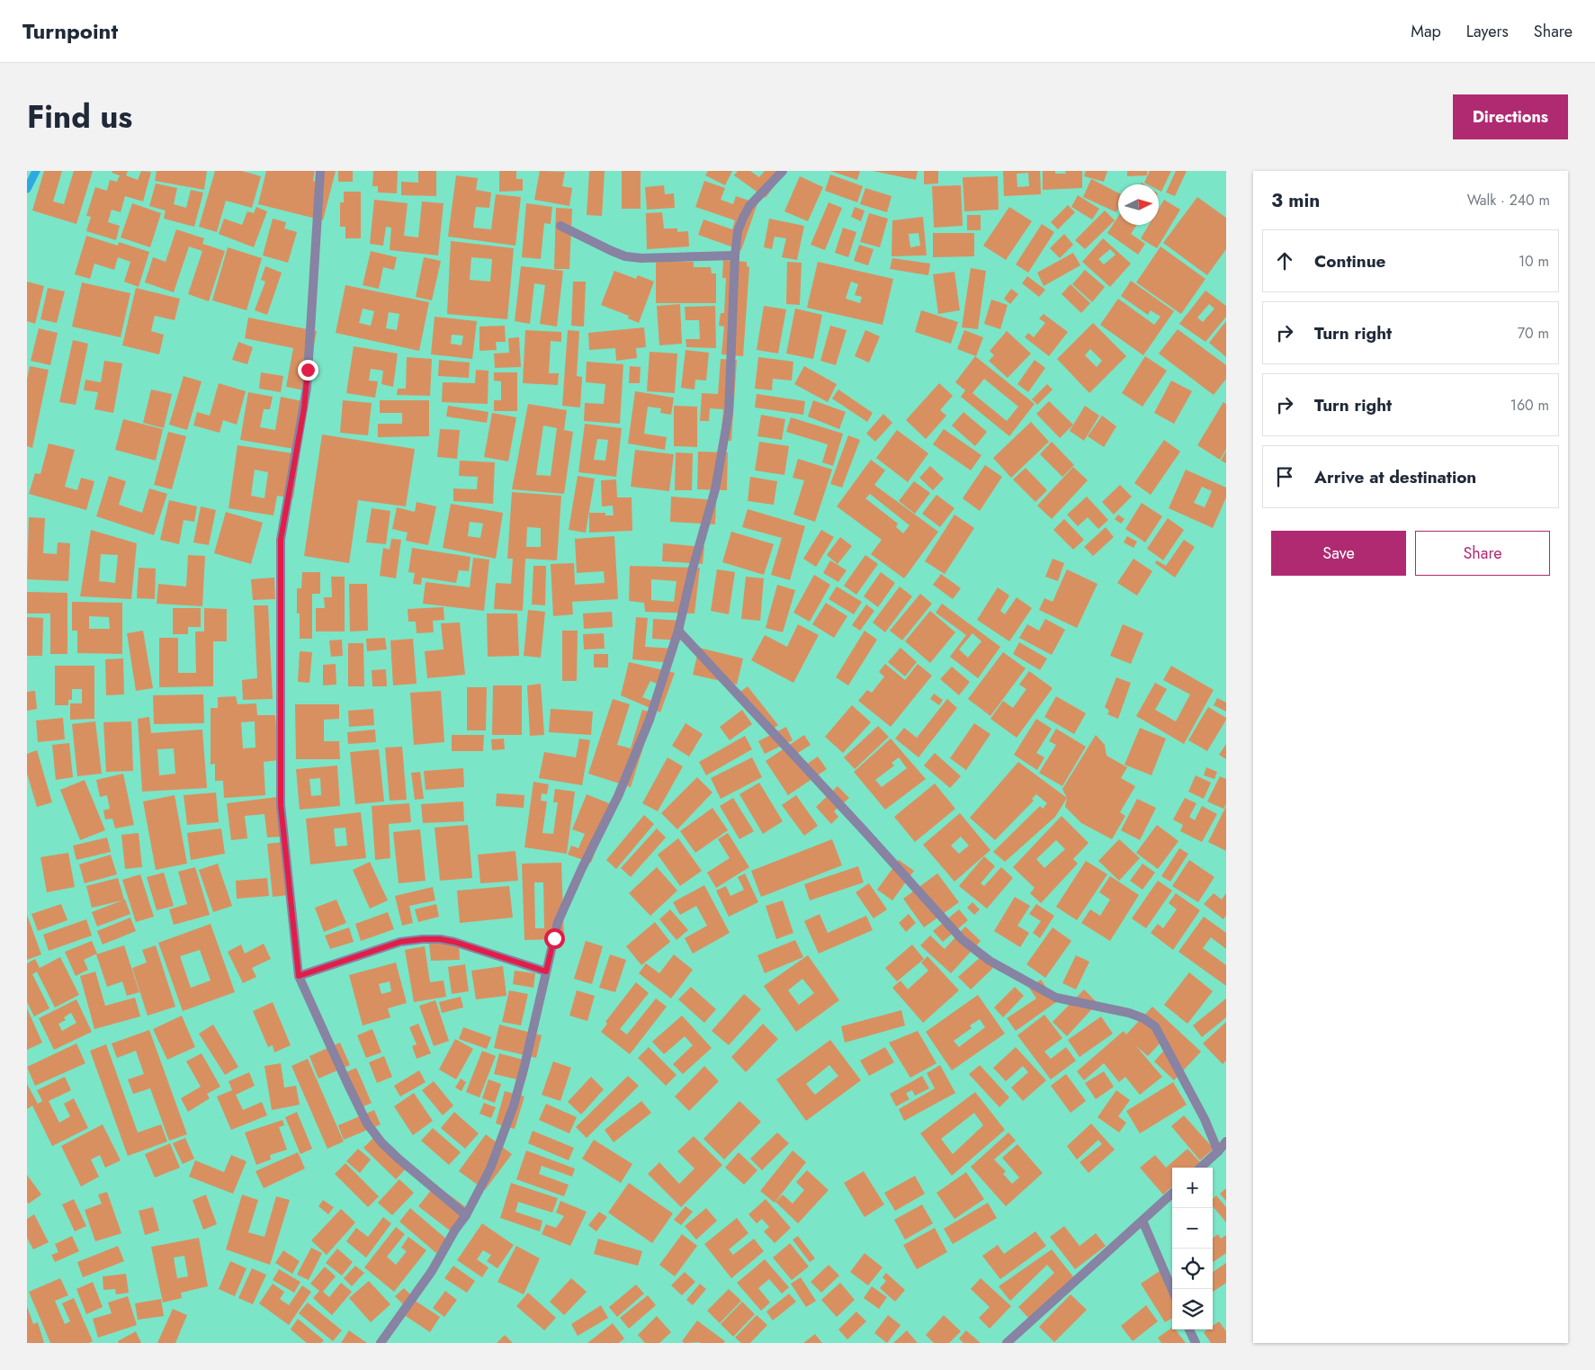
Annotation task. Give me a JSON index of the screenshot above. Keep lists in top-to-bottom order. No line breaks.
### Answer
{"north":"right","page":{"header":"Turnpoint","nav":["Map","Layers","Share"],"title":"Find us","buttons":["Directions",["Save","Share"]],"heading":["3 min","Walk · 240 m"],"list":[["Continue","10 m"],["Turn right","70 m"],["Turn right","160 m"],"Arrive at destination"],"map_buttons":["+","−"]}}
